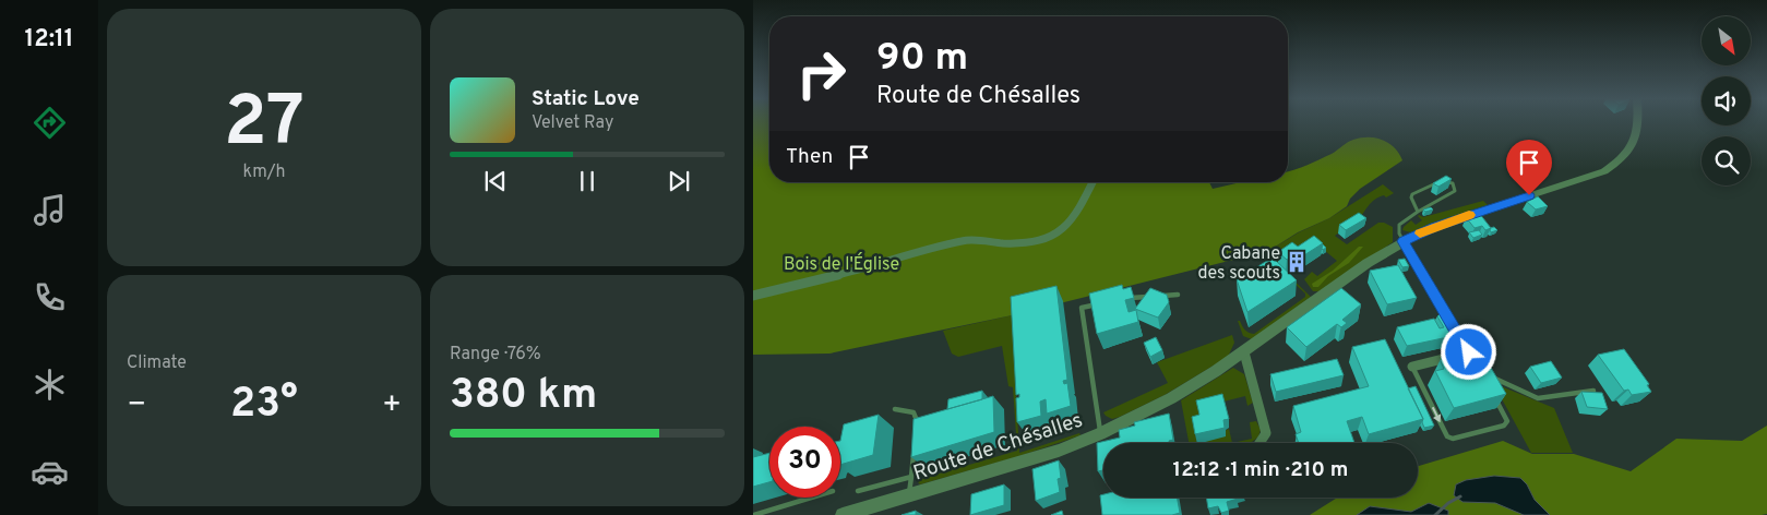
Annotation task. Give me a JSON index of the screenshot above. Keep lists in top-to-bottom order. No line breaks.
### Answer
{"streets":{"street":["Route de Chésalles"]},"parks":["Bois de l'Église"],"places":{"building":["Cabane des scouts"]},"north":"bottom right","page":{"tabs":"12:11","tile":[["27","km/h"],"Climate",["Range · 76%","380 km"]],"turn":["90 m","Route de Chésalles"],"song":["Static Love","Velvet Ray"],"then":"Then","heat":["−","23°","+"],"limit":"30","trip":"12:12 · 1 min · 210 m"}}
